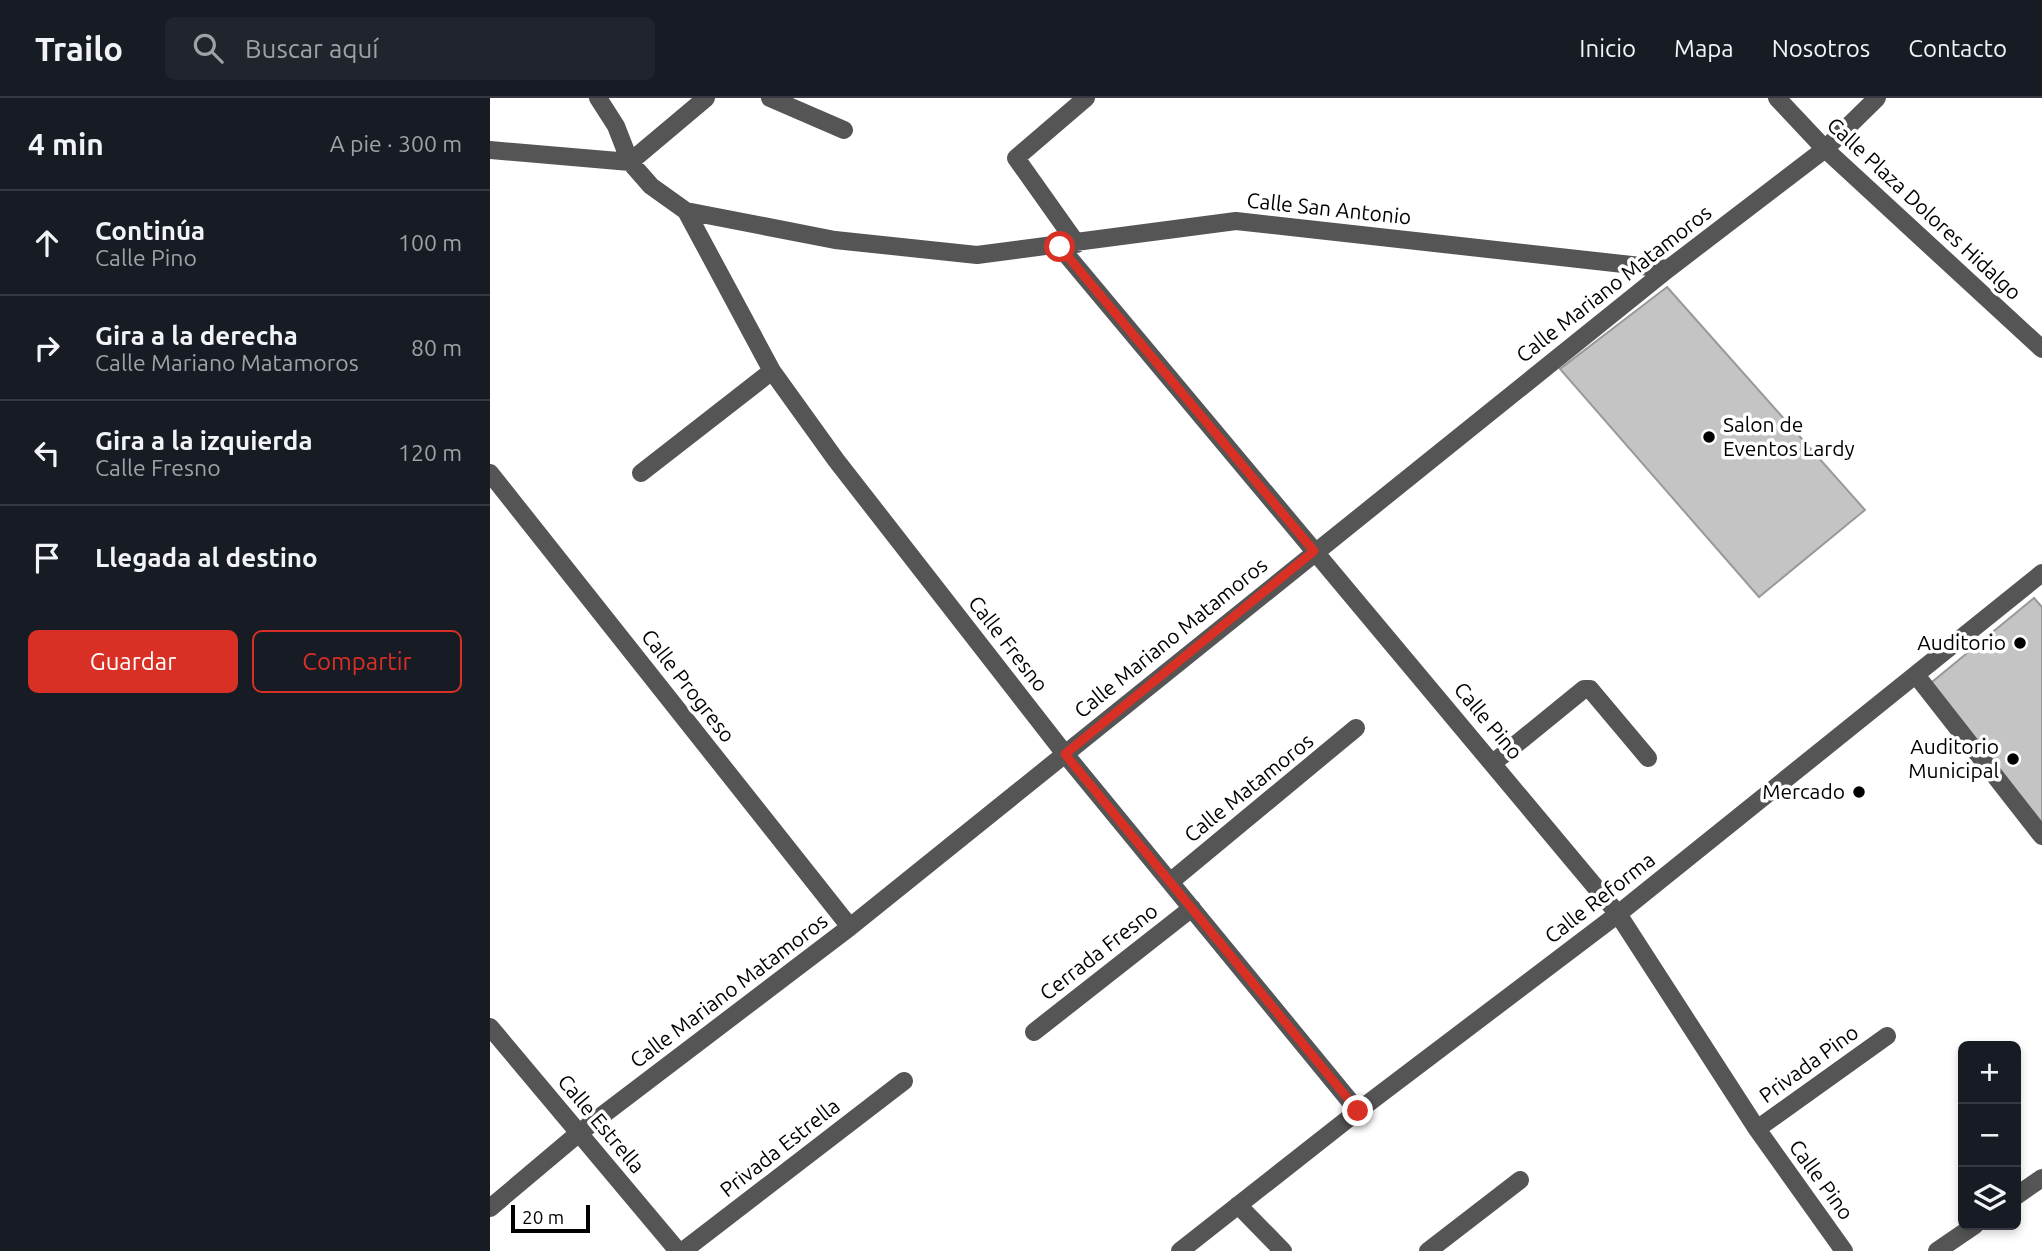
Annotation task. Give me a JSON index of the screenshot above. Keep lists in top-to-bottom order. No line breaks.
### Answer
{"streets":{"street":["Calle San Antonio","Calle Plaza Dolores Hidalgo","Calle Mariano Matamoros","Calle Fresno","Calle Progreso","Calle Pino","Calle Matamoros","Calle Reforma","Cerrada Fresno","Privada Pino","Calle Estrella","Privada Estrella"]},"crossings":[["Calle San Antonio","Calle Mariano Matamoros"],["Calle San Antonio","Calle Fresno"],["Calle San Antonio","Calle Pino"],["Calle Plaza Dolores Hidalgo","Calle Mariano Matamoros"],["Calle Mariano Matamoros","Calle Fresno"],["Calle Mariano Matamoros","Calle Progreso"],["Calle Mariano Matamoros","Calle Pino"],["Calle Mariano Matamoros","Calle Estrella"],["Calle Fresno","Calle Matamoros"],["Calle Fresno","Calle Reforma"],["Calle Fresno","Cerrada Fresno"],["Calle Pino","Calle Reforma"],["Calle Pino","Privada Pino"]],"places":["Salon de Eventos Lardy","Auditorio","Auditorio Municipal","Mercado"],"scale_bar":"20 m","page":{"header":"Trailo","search":"Buscar aquí","nav":["Inicio","Mapa","Nosotros","Contacto"],"heading":["4 min","A pie · 300 m"],"list":[["Continúa","Calle Pino","100 m"],["Gira a la derecha","Calle Mariano Matamoros","80 m"],["Gira a la izquierda","Calle Fresno","120 m"],"Llegada al destino"],"buttons":["Guardar","Compartir"],"map_buttons":["+","−"],"scale":"20 m"}}
